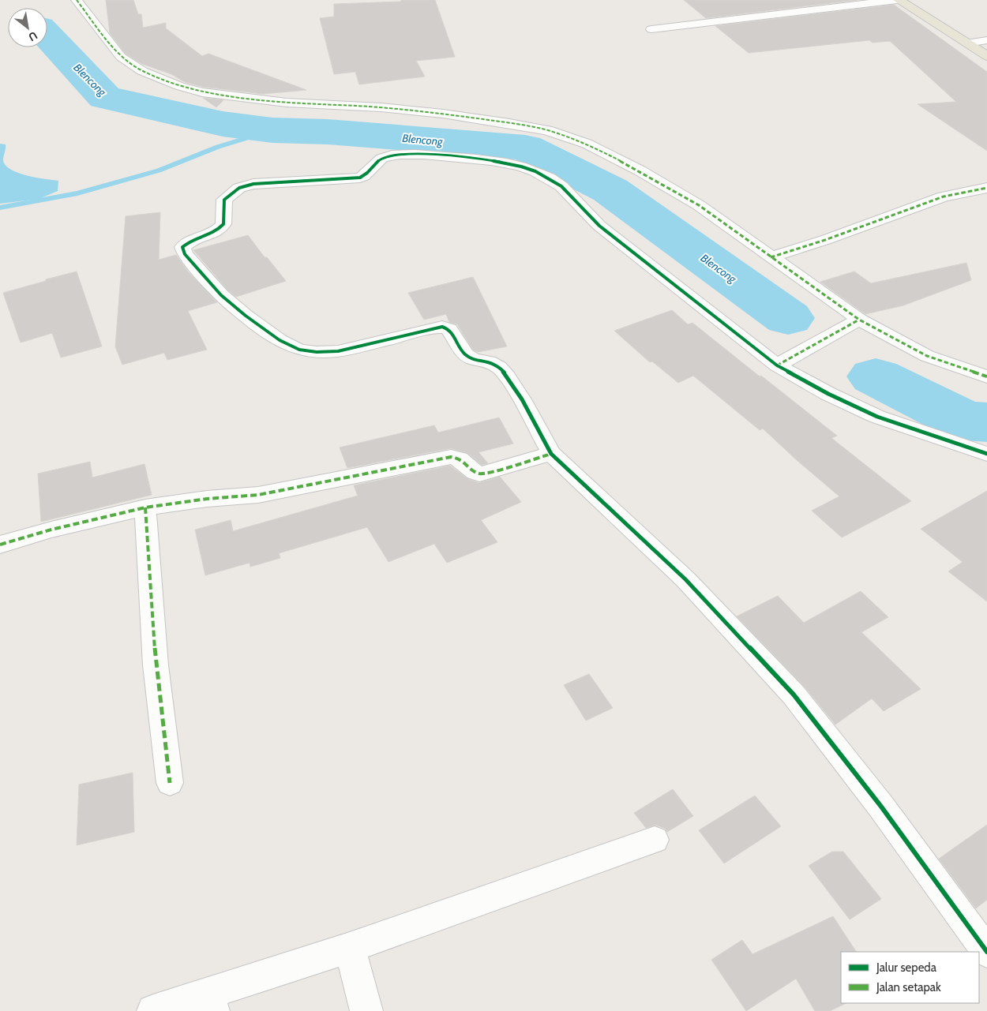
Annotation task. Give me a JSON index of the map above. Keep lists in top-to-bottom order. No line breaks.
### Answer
{"water":["Blencong"],"legend":["Jalur sepeda","Jalan setapak"],"north":"bottom right"}
